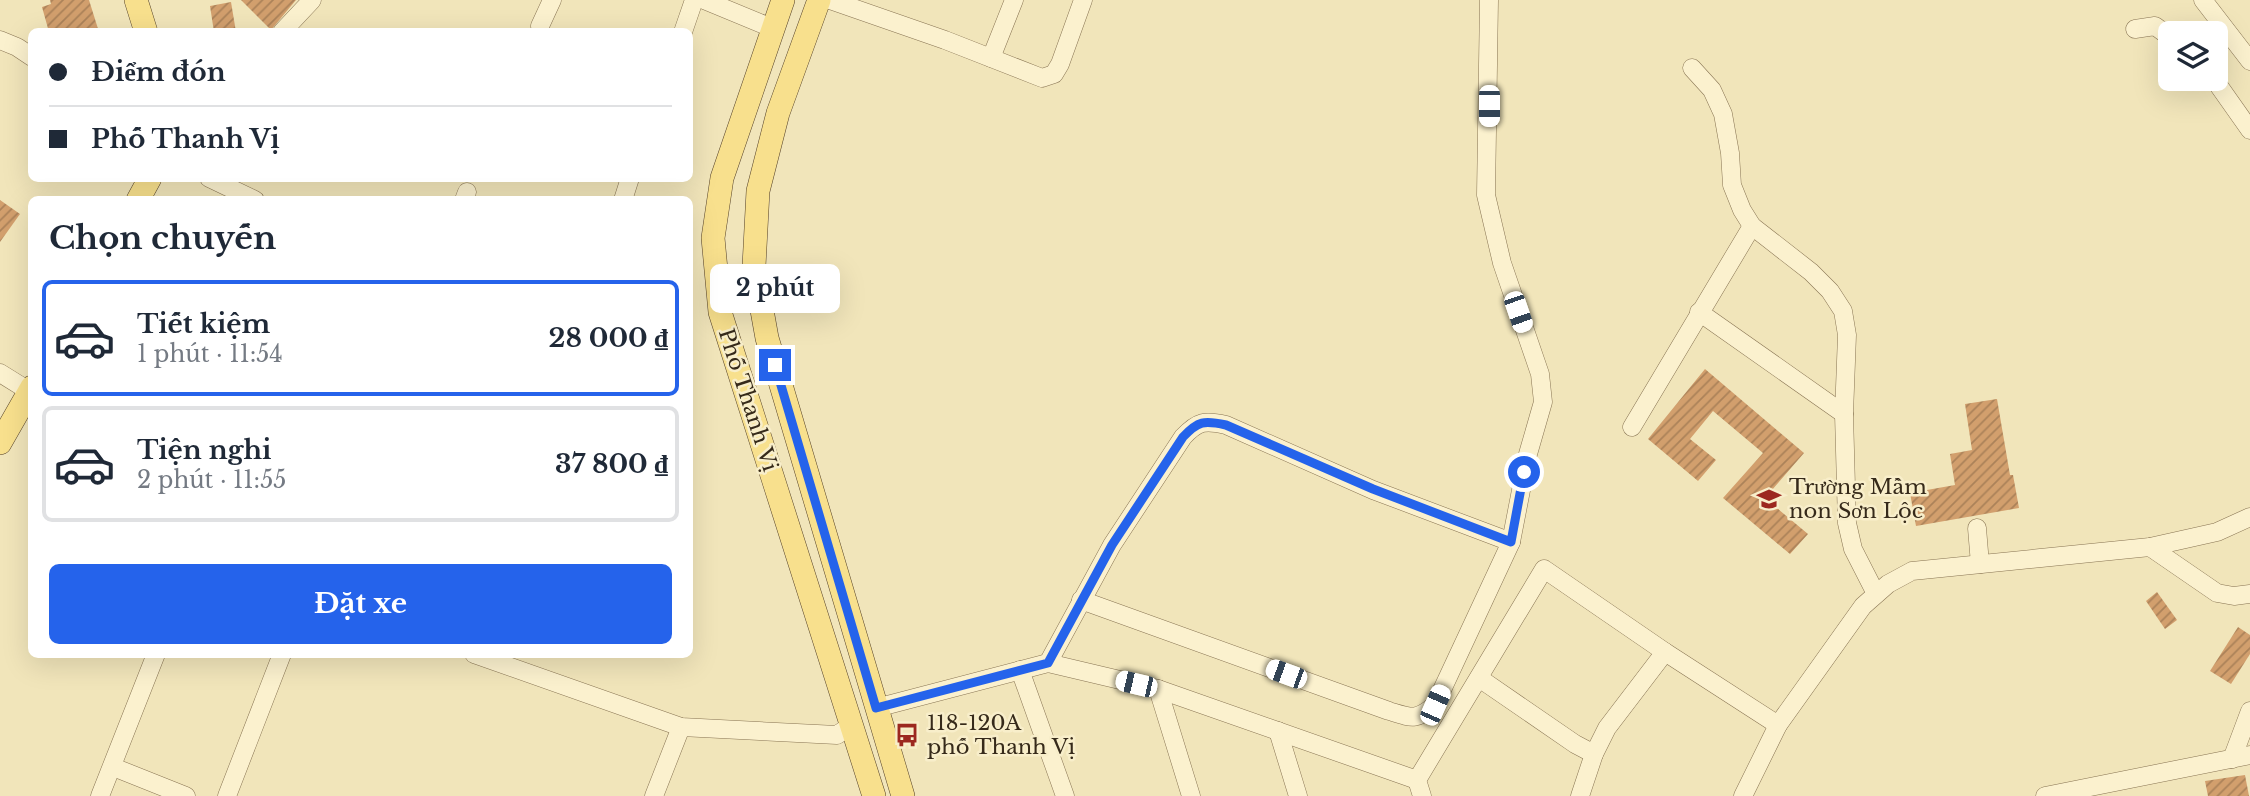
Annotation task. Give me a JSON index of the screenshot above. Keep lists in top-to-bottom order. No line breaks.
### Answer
{"streets":{"main road":["Phố Thanh Vị"]},"places":{"school or university":["Trường Mầm non Sơn Lộc"],"bus stop":["118-120A phố Thanh Vị"]},"page":{"banner":["Điểm đón","Phố Thanh Vị"],"heading":"Chọn chuyến","bubble":"2 phút","list":[{"name":"Tiết kiệm","note":"1 phút · 11:54","value":"28 000 ₫"},{"name":"Tiện nghi","note":"2 phút · 11:55","value":"37 800 ₫"}],"buttons":"Đặt xe"}}
